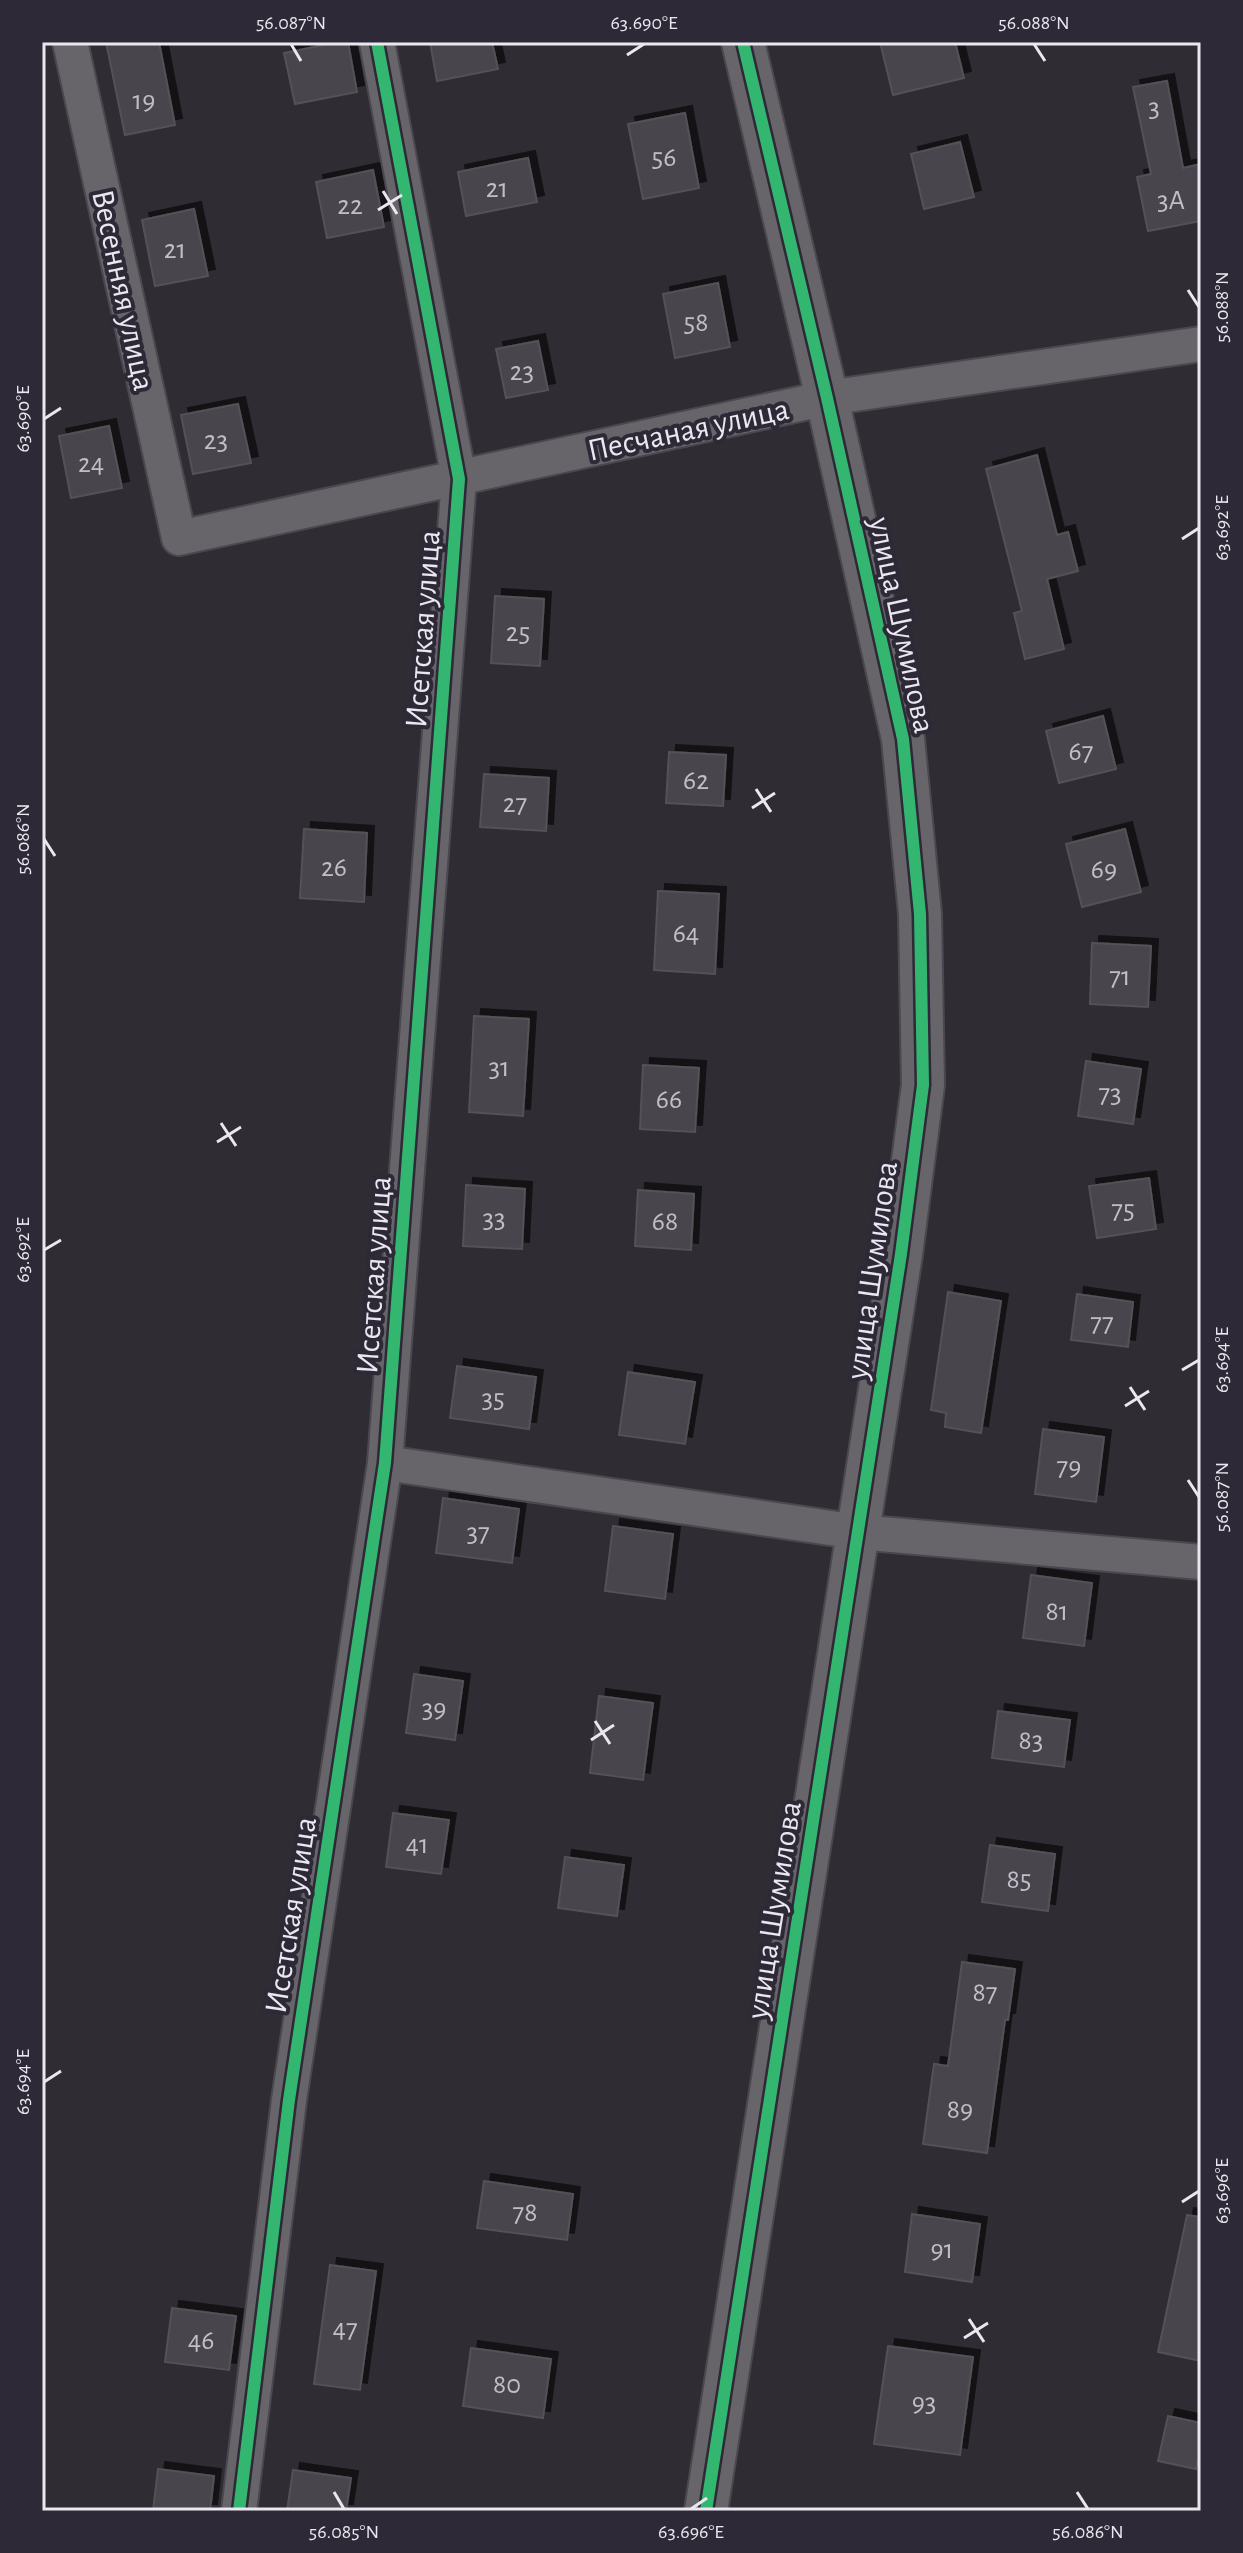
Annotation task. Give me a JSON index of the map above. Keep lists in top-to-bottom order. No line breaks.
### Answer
{"streets":{"street":["Весенняя улица","Песчаная улица","улица Шумилова","Исетская улица"]},"crossings":[["Весенняя улица","Песчаная улица"],["Песчаная улица","улица Шумилова"],["Песчаная улица","Исетская улица"]],"house_numbers":["19","3","56","21","3А","22","21","58","23","23","24","25","67","62","27","26","69","64","71","31","73","66","75","33","68","77","35","79","37","81","39","83","41","85","87","89","78","91","47","46","80","93"],"coordinates":["56.087°N","63.690°E","56.088°N","63.692°E","56.086°N","63.694°E","63.696°E","56.085°N"]}
